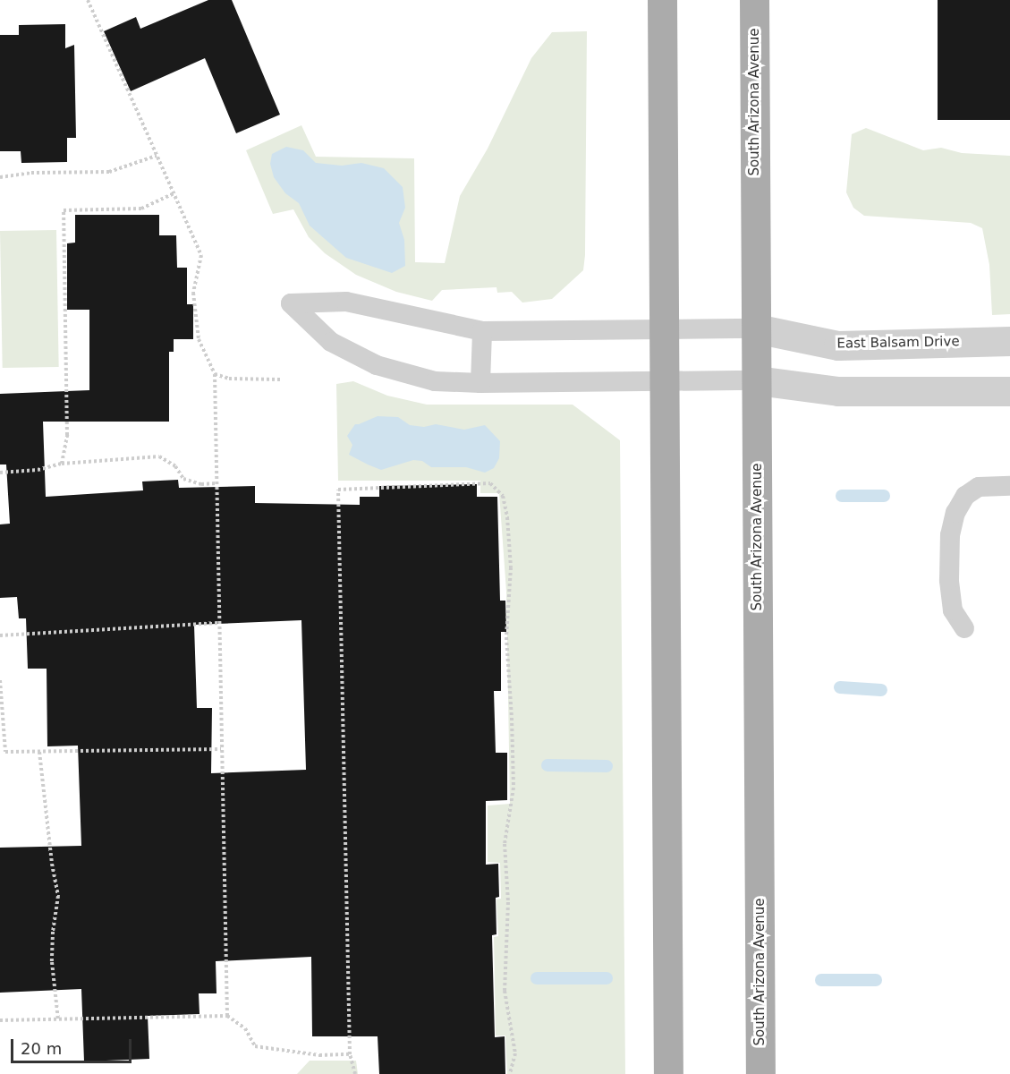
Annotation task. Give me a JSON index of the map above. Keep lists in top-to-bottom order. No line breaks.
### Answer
{"streets":{"main road":["South Arizona Avenue"],"street":["East Balsam Drive"]},"crossings":[["South Arizona Avenue","East Balsam Drive"]],"scale_bar":"20 m"}
